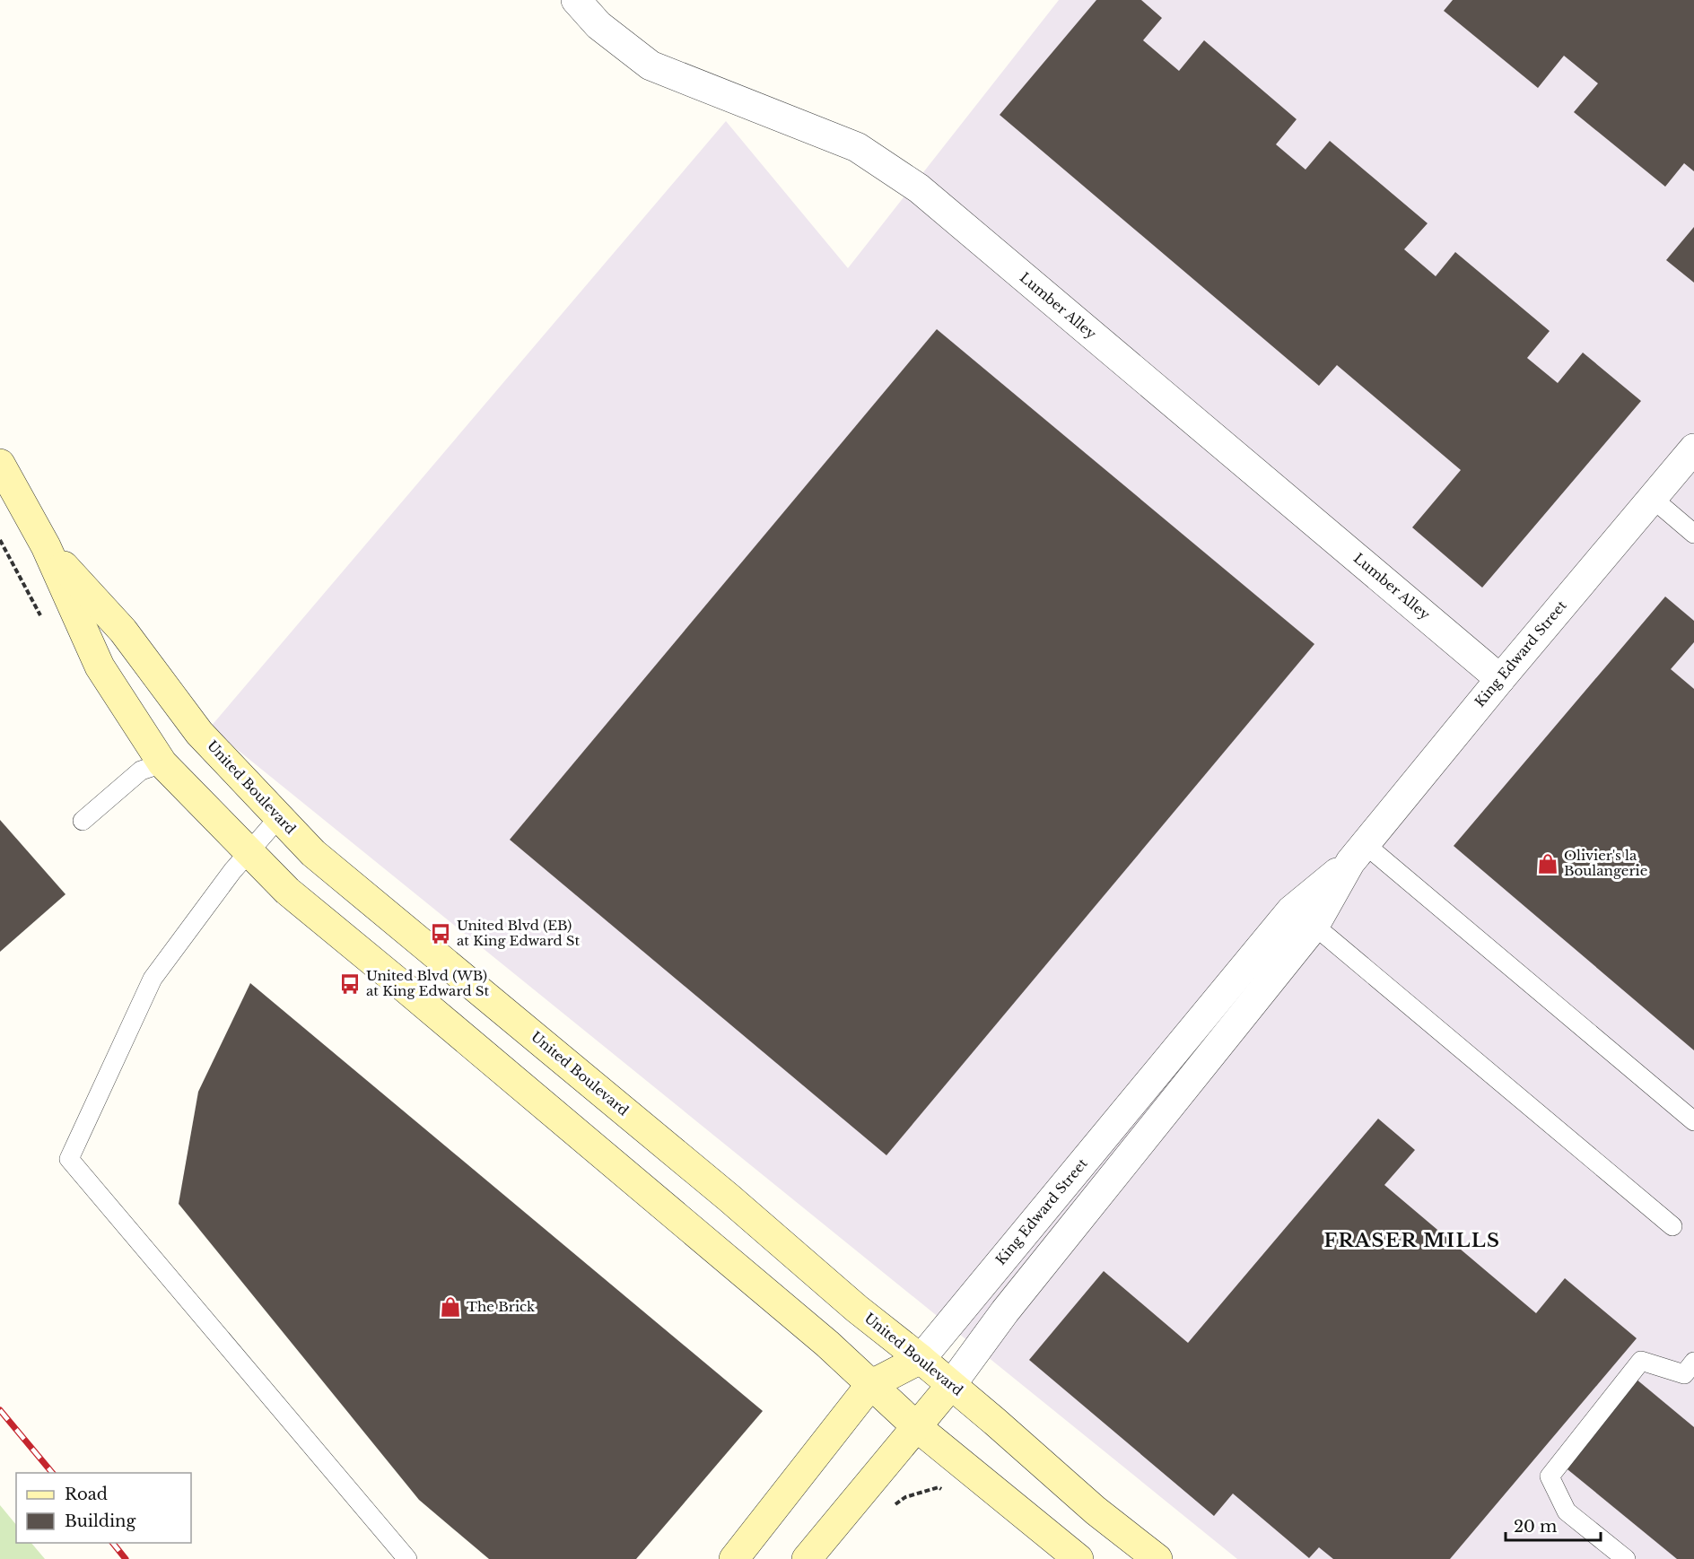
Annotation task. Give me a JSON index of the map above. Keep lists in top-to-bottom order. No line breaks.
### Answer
{"streets":{"main road":["King Edward Street","United Boulevard"],"street":["Lumber Alley"]},"crossings":[["Lumber Alley","King Edward Street"],["King Edward Street","United Boulevard"]],"districts":["FRASER MILLS"],"places":{"shop":["Olivier's la Boulangerie","The Brick"],"bus stop":["United Blvd (EB) at King Edward St","United Blvd (WB) at King Edward St"]},"legend":["Road","Building"],"scale_bar":"20 m"}
